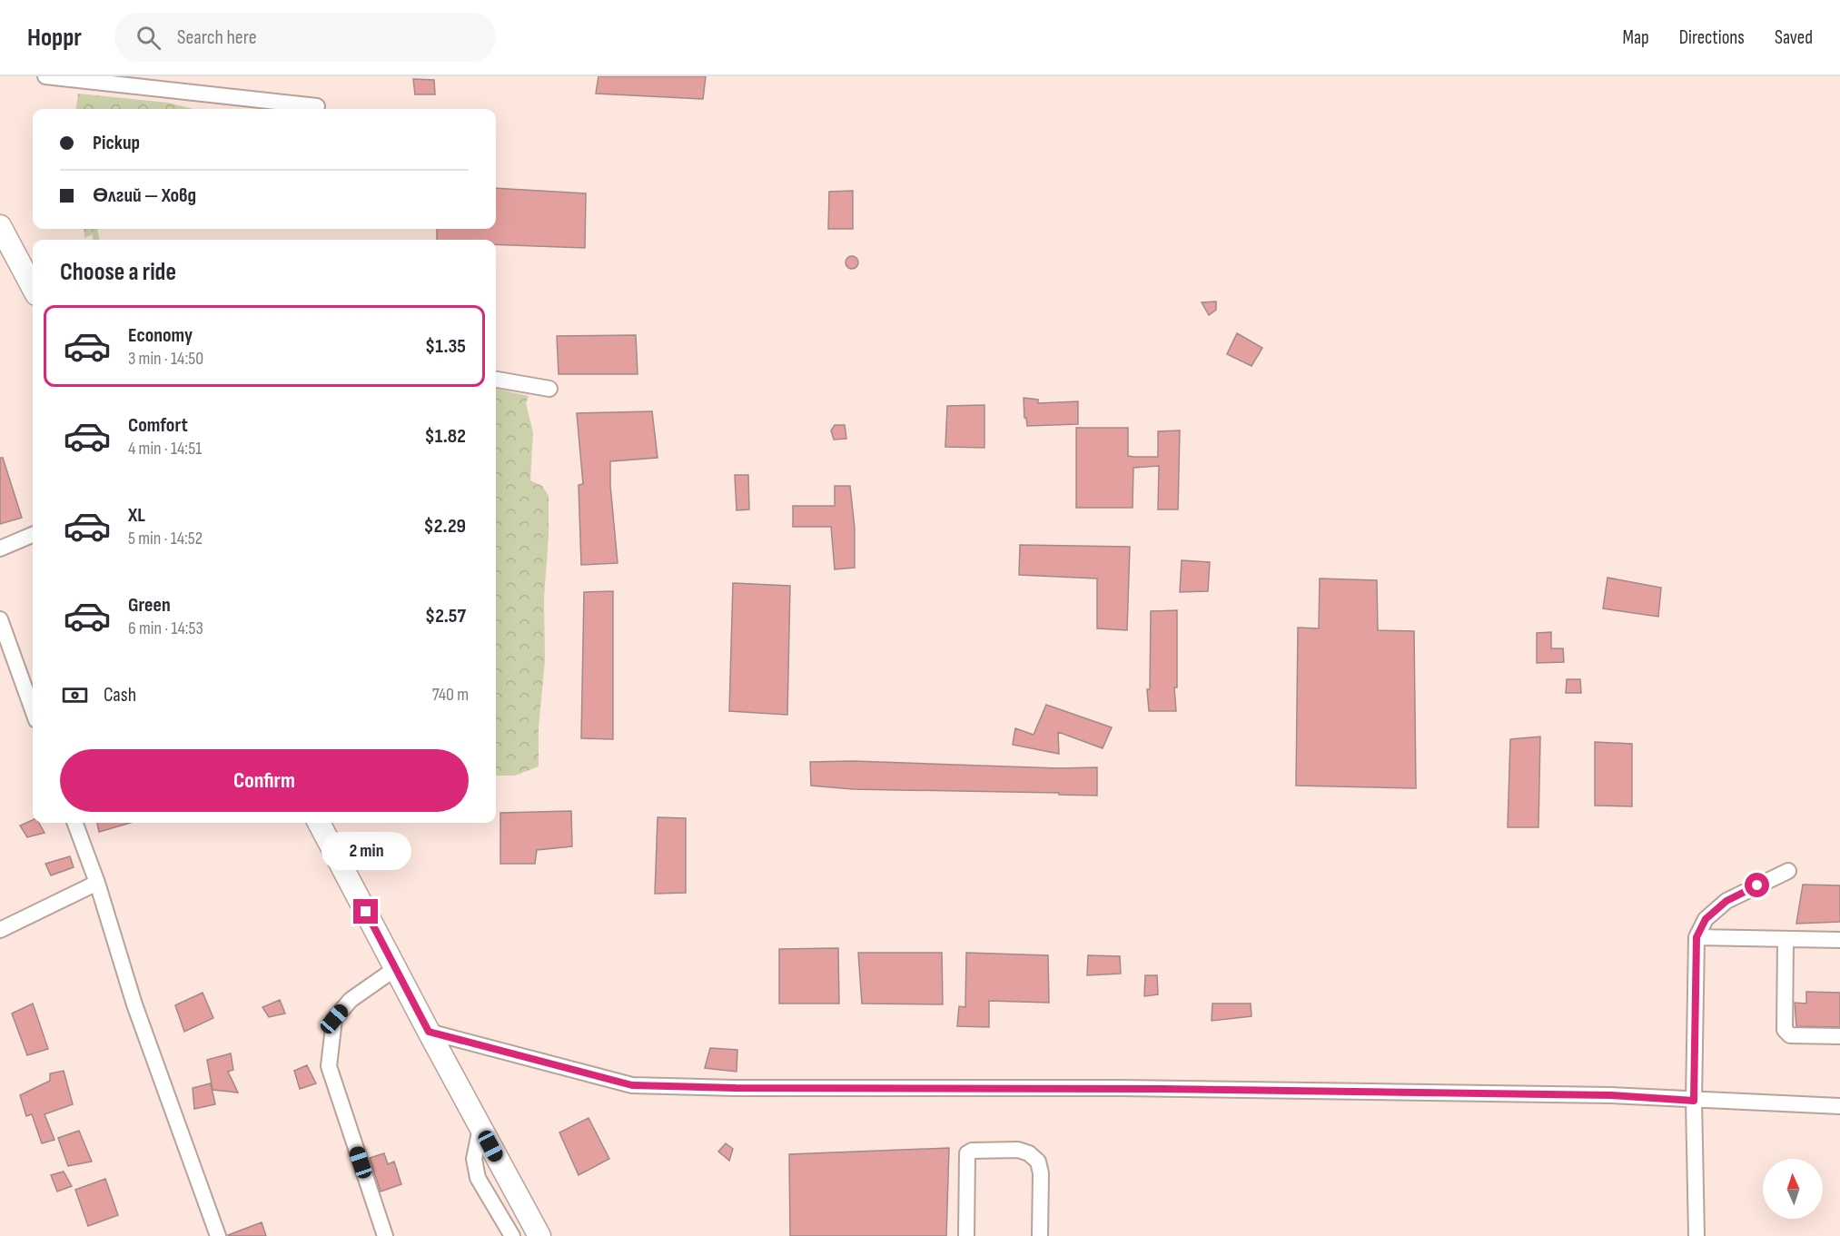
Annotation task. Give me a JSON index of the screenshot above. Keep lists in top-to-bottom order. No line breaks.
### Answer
{"north":"top","page":{"header":"Hoppr","search":"Search here","nav":["Map","Directions","Saved"],"banner":["Pickup","Өлгий — Ховд"],"heading":"Choose a ride","list":[{"name":"Economy","note":"3 min · 14:50","value":"$1.35"},{"name":"Comfort","note":"4 min · 14:51","value":"$1.82"},{"name":"XL","note":"5 min · 14:52","value":"$2.29"},{"name":"Green","note":"6 min · 14:53","value":"$2.57"}],"pay":["Cash","740 m"],"buttons":"Confirm","bubble":"2 min"}}
